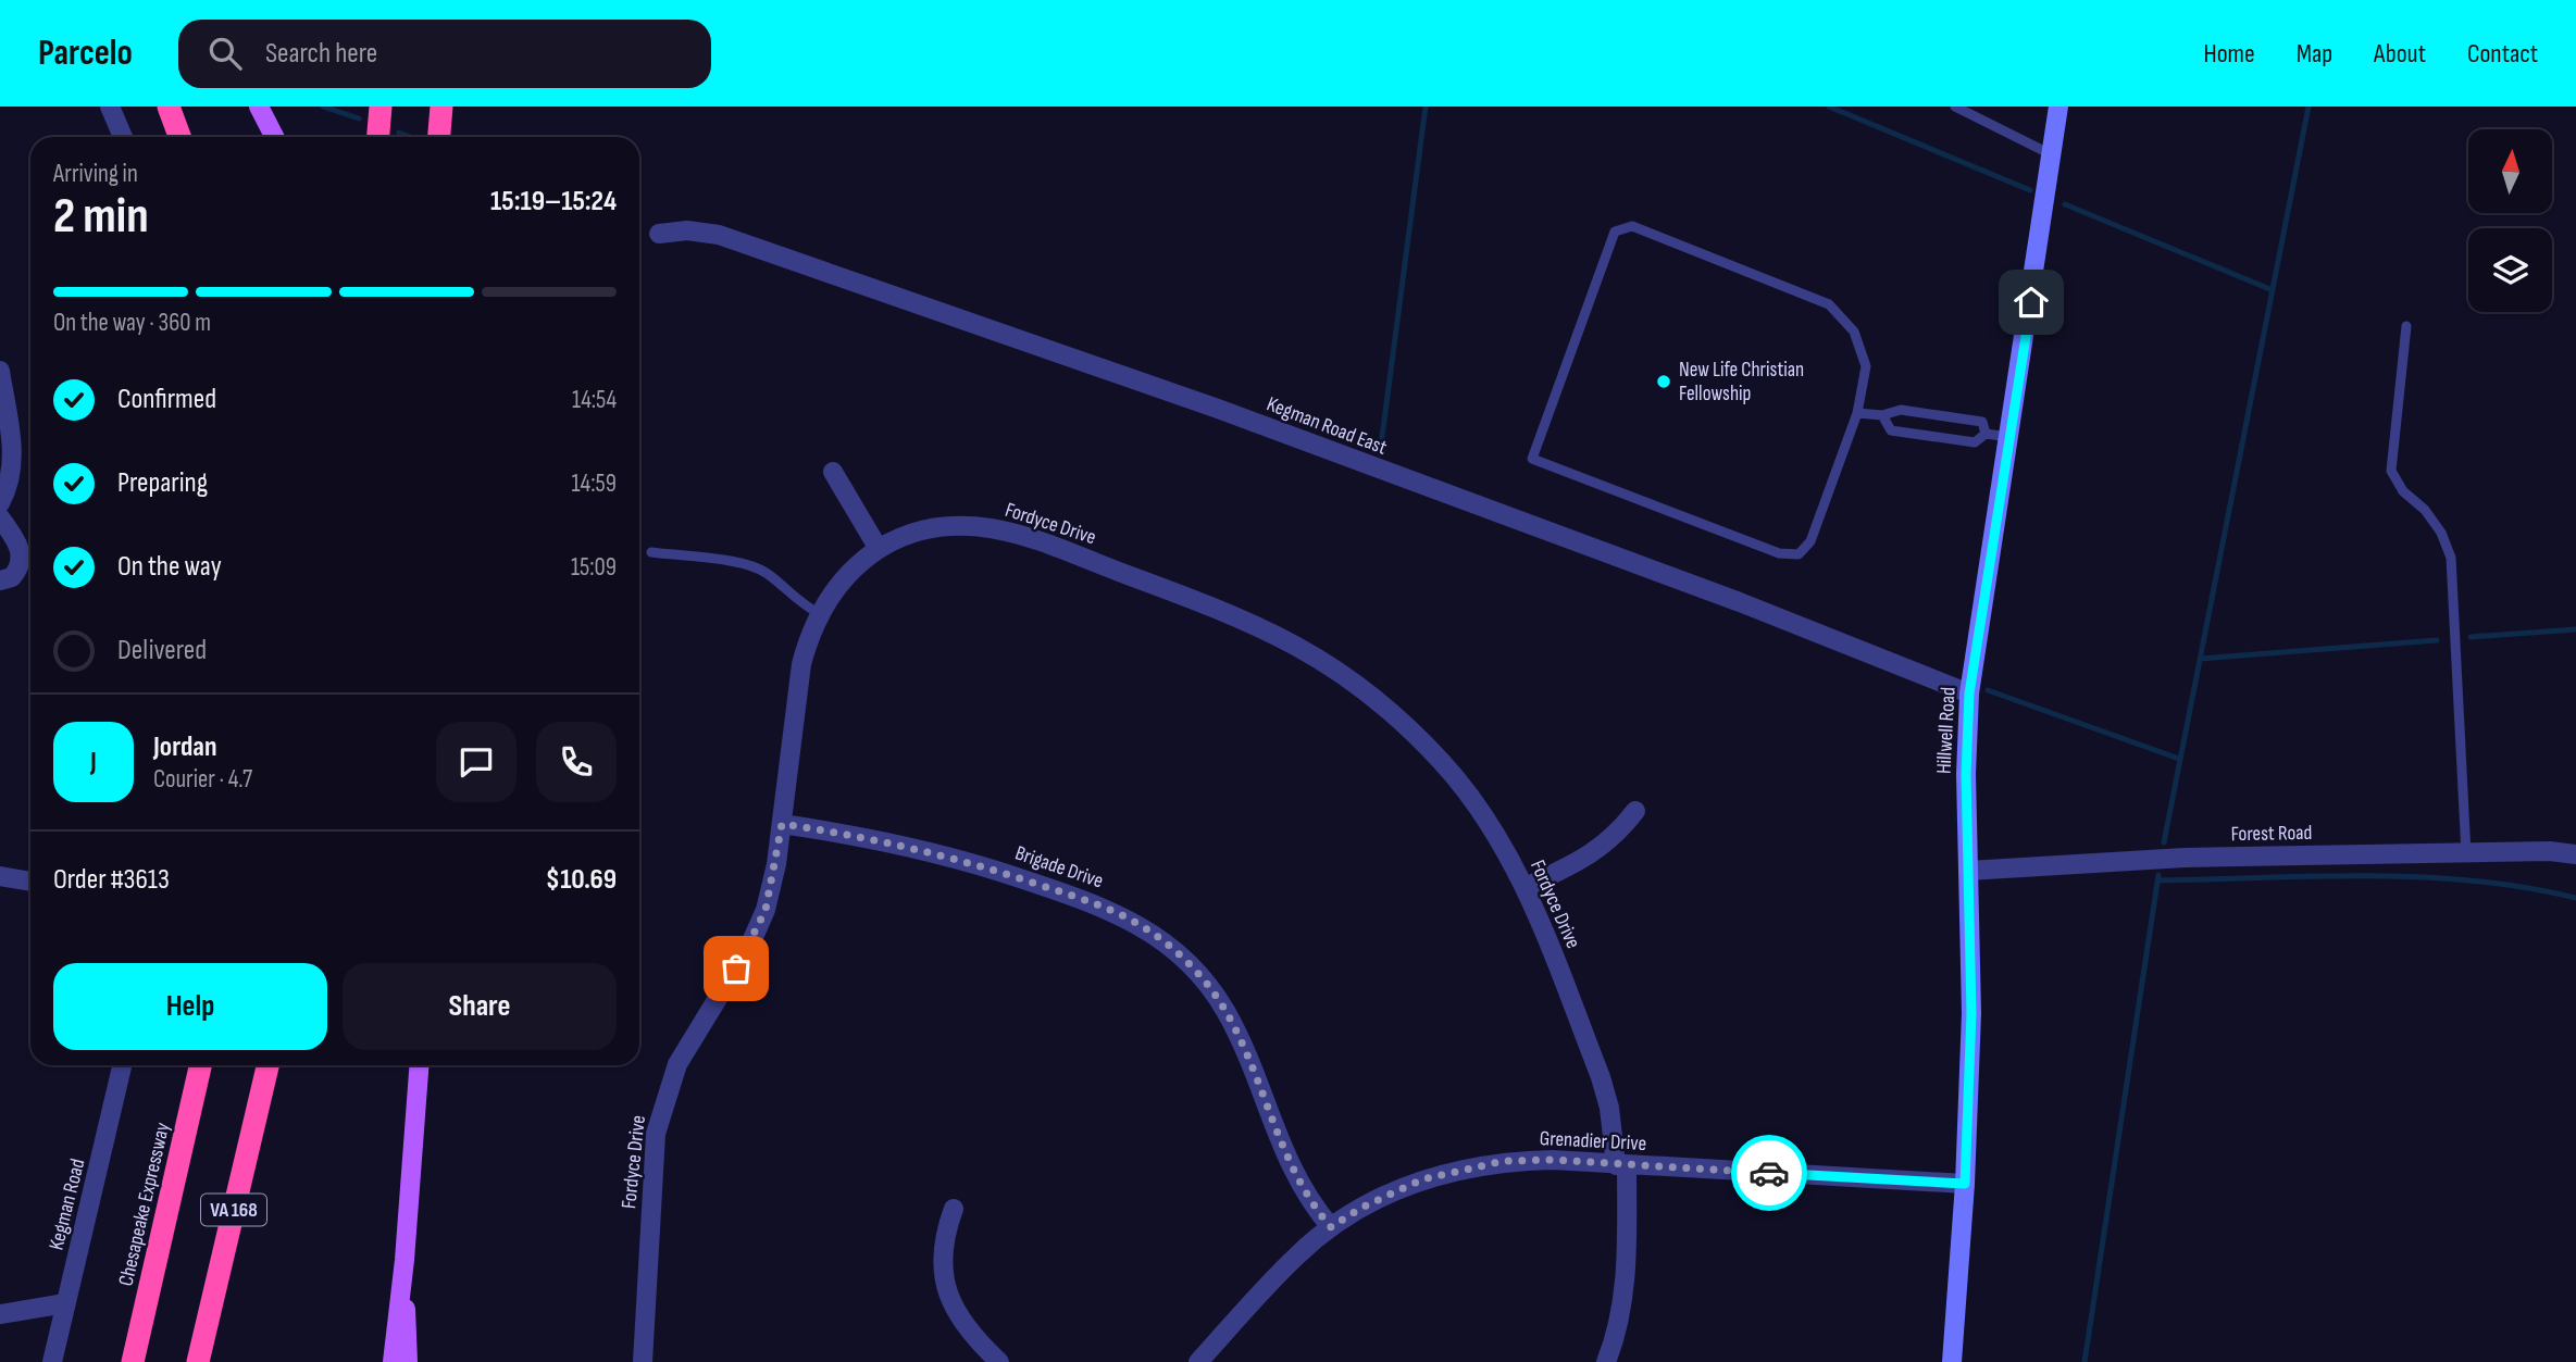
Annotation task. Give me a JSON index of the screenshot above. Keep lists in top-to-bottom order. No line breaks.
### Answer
{"streets":{"highway":["Chesapeake Expressway","VA 168"],"street":["Kegman Road East","Fordyce Drive","Hillwell Road","Forest Road","Brigade Drive","Grenadier Drive","Kegman Road"]},"crossings":[["Kegman Road East","Hillwell Road"],["Fordyce Drive","Brigade Drive"],["Fordyce Drive","Grenadier Drive"],["Hillwell Road","Forest Road"],["Hillwell Road","Grenadier Drive"],["Brigade Drive","Grenadier Drive"]],"places":["New Life Christian Fellowship"],"north":"top","page":{"header":"Parcelo","search":"Search here","nav":["Home","Map","About","Contact"],"heading":["2 min","Arriving in","15:19–15:24"],"panel":["Jordan","Courier · 4.7","Order #3613","$10.69"],"bar":"On the way · 360 m","list":[["Confirmed","14:54"],["Preparing","14:59"],["On the way","15:09"],"Delivered"],"round":"J","buttons":["Help","Share"]}}
